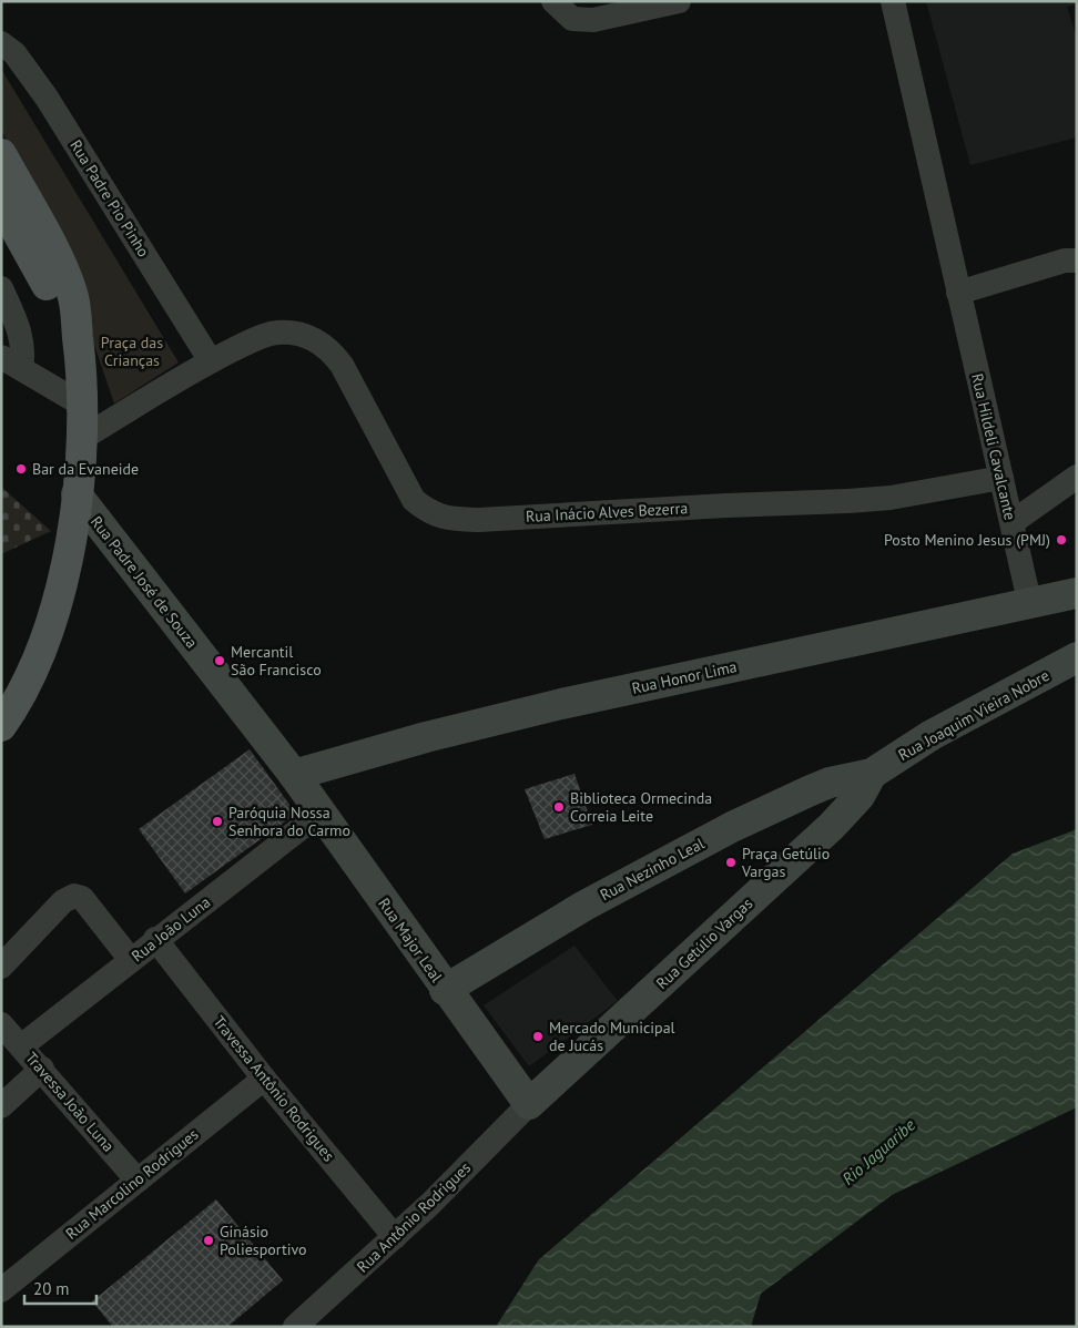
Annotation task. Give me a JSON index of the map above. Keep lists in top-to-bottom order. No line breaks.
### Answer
{"streets":{"main road":["Rua Padre José de Souza","Rua Honor Lima","Rua Joaquim Vieira Nobre","Rua Nezinho Leal","Rua Major Leal","Rua Getúlio Vargas"],"street":["Rua Padre Pio Pinho","Rua Hildeli Cavalcante","Rua Inácio Alves Bezerra","Rua João Luna","Travessa Antônio Rodrigues","Travessa João Luna","Rua Marcolino Rodrigues","Rua Antônio Rodrigues"]},"crossings":[["Rua Padre Pio Pinho","Rua Inácio Alves Bezerra"],["Rua Hildeli Cavalcante","Rua Inácio Alves Bezerra"],["Rua Hildeli Cavalcante","Rua Honor Lima"],["Rua Padre José de Souza","Rua Honor Lima"],["Rua Padre José de Souza","Rua Major Leal"],["Rua Honor Lima","Rua Major Leal"],["Rua Joaquim Vieira Nobre","Rua Nezinho Leal"],["Rua Joaquim Vieira Nobre","Rua Getúlio Vargas"],["Rua Nezinho Leal","Rua Major Leal"],["Rua Nezinho Leal","Rua Getúlio Vargas"],["Rua João Luna","Rua Major Leal"],["Rua João Luna","Travessa Antônio Rodrigues"],["Rua João Luna","Travessa João Luna"],["Rua Major Leal","Rua Getúlio Vargas"],["Rua Major Leal","Rua Antônio Rodrigues"],["Rua Getúlio Vargas","Rua Antônio Rodrigues"],["Travessa Antônio Rodrigues","Rua Marcolino Rodrigues"],["Travessa Antônio Rodrigues","Rua Antônio Rodrigues"],["Travessa João Luna","Rua Marcolino Rodrigues"]],"water":["Rio Jaguaribe"],"parks":["Praça das Crianças"],"places":["Bar da Evaneide","Posto Menino Jesus (PMJ)","Mercantil São Francisco","Biblioteca Ormecinda Correia Leite","Paróquia Nossa Senhora do Carmo","Praça Getúlio Vargas","Mercado Municipal de Jucás","Ginásio Poliesportivo"],"scale_bar":"20 m"}
